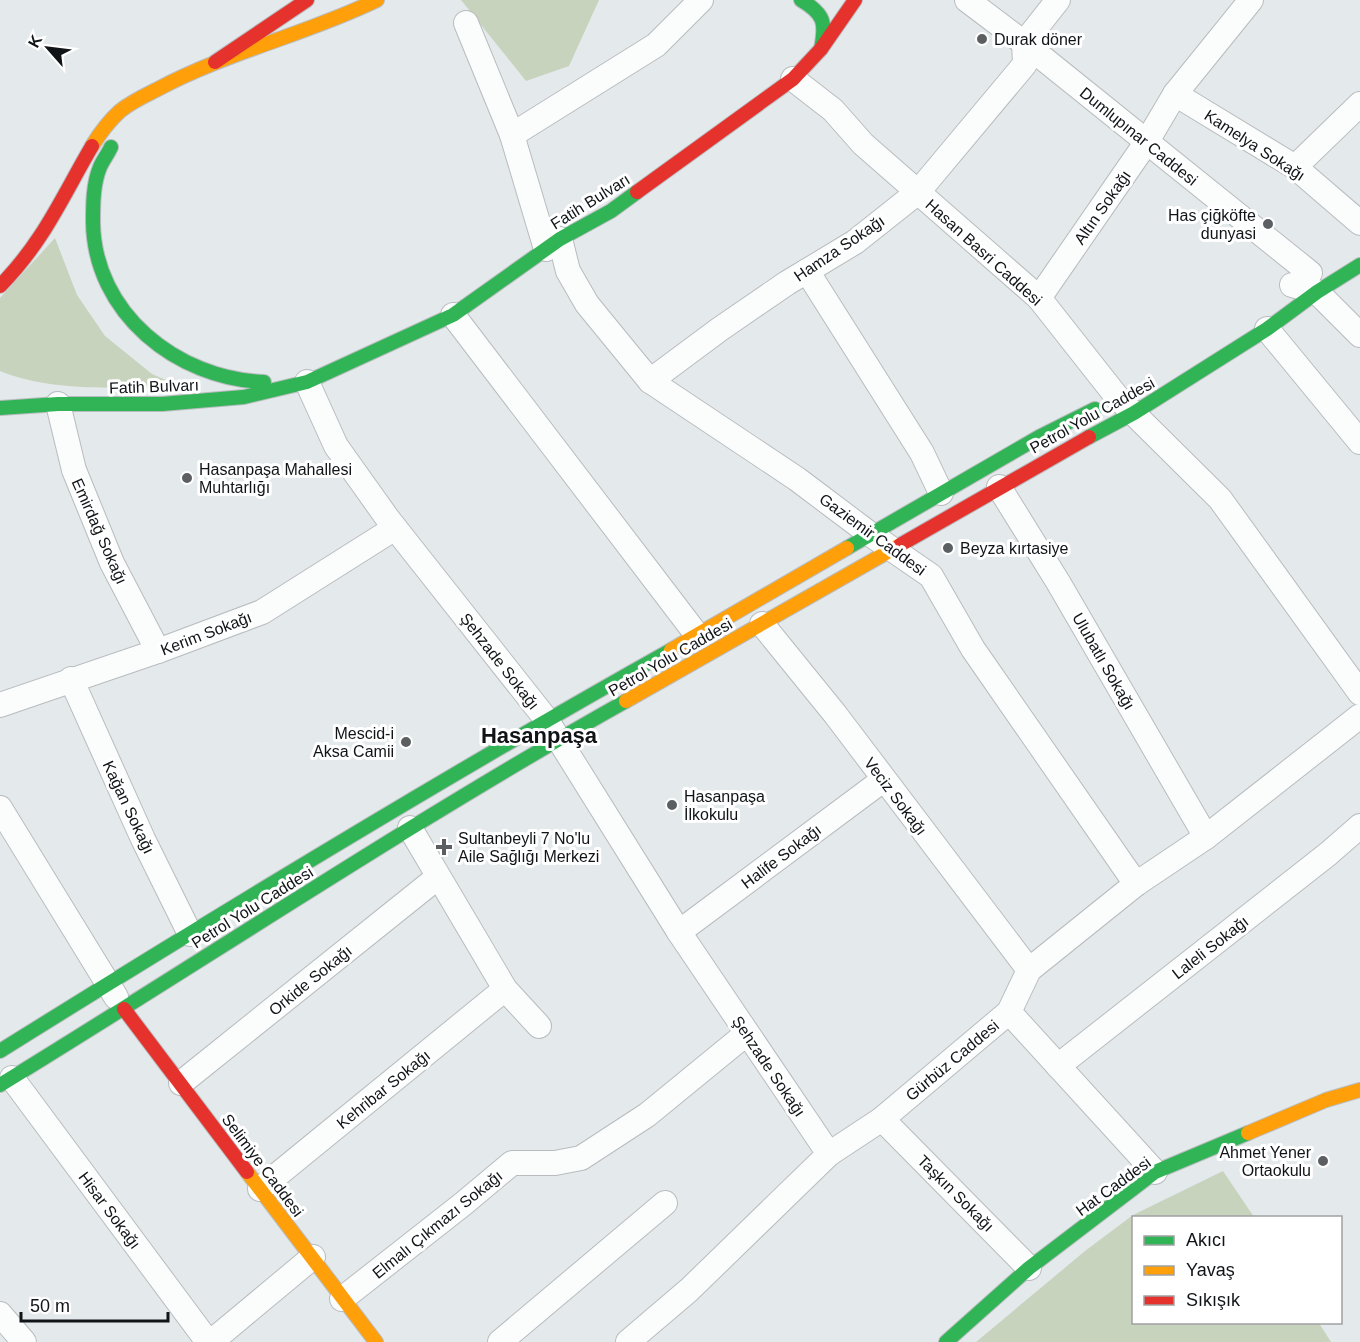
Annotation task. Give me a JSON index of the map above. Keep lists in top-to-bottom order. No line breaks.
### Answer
{"streets":{"main road":["Fatih Bulvarı","Petrol Yolu Caddesi","Selimiye Caddesi","Hat Caddesi"],"street":["Dumlupınar Caddesi","Kamelya Sokağı","Altın Sokağı","Hamza Sokağı","Hasan Basri Caddesi","Emirdağ Sokağı","Gaziemir Caddesi","Kerim Sokağı","Şehzade Sokağı","Ulubatlı Sokağı","Veciz Sokağı","Kağan Sokağı","Halife Sokağı","Laleli Sokağı","Orkide Sokağı","Gürbüz Caddesi","Kehribar Sokağı","Taşkın Sokağı","Hisar Sokağı","Elmalı Çıkmazı Sokağı"]},"crossings":[["Dumlupınar Caddesi","Altın Sokağı"],["Dumlupınar Caddesi","Hamza Sokağı"],["Dumlupınar Caddesi","Petrol Yolu Caddesi"],["Kamelya Sokağı","Altın Sokağı"],["Fatih Bulvarı","Hasan Basri Caddesi"],["Fatih Bulvarı","Emirdağ Sokağı"],["Fatih Bulvarı","Gaziemir Caddesi"],["Fatih Bulvarı","Şehzade Sokağı"],["Altın Sokağı","Hasan Basri Caddesi"],["Hamza Sokağı","Hasan Basri Caddesi"],["Hamza Sokağı","Gaziemir Caddesi"],["Hasan Basri Caddesi","Petrol Yolu Caddesi"],["Petrol Yolu Caddesi","Gaziemir Caddesi"],["Petrol Yolu Caddesi","Şehzade Sokağı"],["Petrol Yolu Caddesi","Ulubatlı Sokağı"],["Petrol Yolu Caddesi","Veciz Sokağı"],["Petrol Yolu Caddesi","Kağan Sokağı"],["Petrol Yolu Caddesi","Selimiye Caddesi"],["Petrol Yolu Caddesi","Hisar Sokağı"],["Emirdağ Sokağı","Kerim Sokağı"],["Gaziemir Caddesi","Gürbüz Caddesi"],["Kerim Sokağı","Şehzade Sokağı"],["Kerim Sokağı","Kağan Sokağı"],["Şehzade Sokağı","Halife Sokağı"],["Şehzade Sokağı","Gürbüz Caddesi"],["Şehzade Sokağı","Elmalı Çıkmazı Sokağı"],["Ulubatlı Sokağı","Gürbüz Caddesi"],["Veciz Sokağı","Halife Sokağı"],["Veciz Sokağı","Gürbüz Caddesi"],["Orkide Sokağı","Selimiye Caddesi"],["Gürbüz Caddesi","Taşkın Sokağı"],["Kehribar Sokağı","Selimiye Caddesi"],["Selimiye Caddesi","Elmalı Çıkmazı Sokağı"],["Hat Caddesi","Taşkın Sokağı"]],"districts":["Hasanpaşa"],"places":{"other":["Durak döner","Has çiğköfte dunyasi","Hasanpaşa Mahallesi Muhtarlığı","Beyza kırtasiye","Mescid-i Aksa Camii","Hasanpaşa İlkokulu","Ahmet Yener Ortaokulu"],"health":["Sultanbeyli 7 No'lu Aile Sağlığı Merkezi"]},"legend":["Akıcı","Yavaş","Sıkışık"],"scale_bar":"50 m","north":"top left"}
